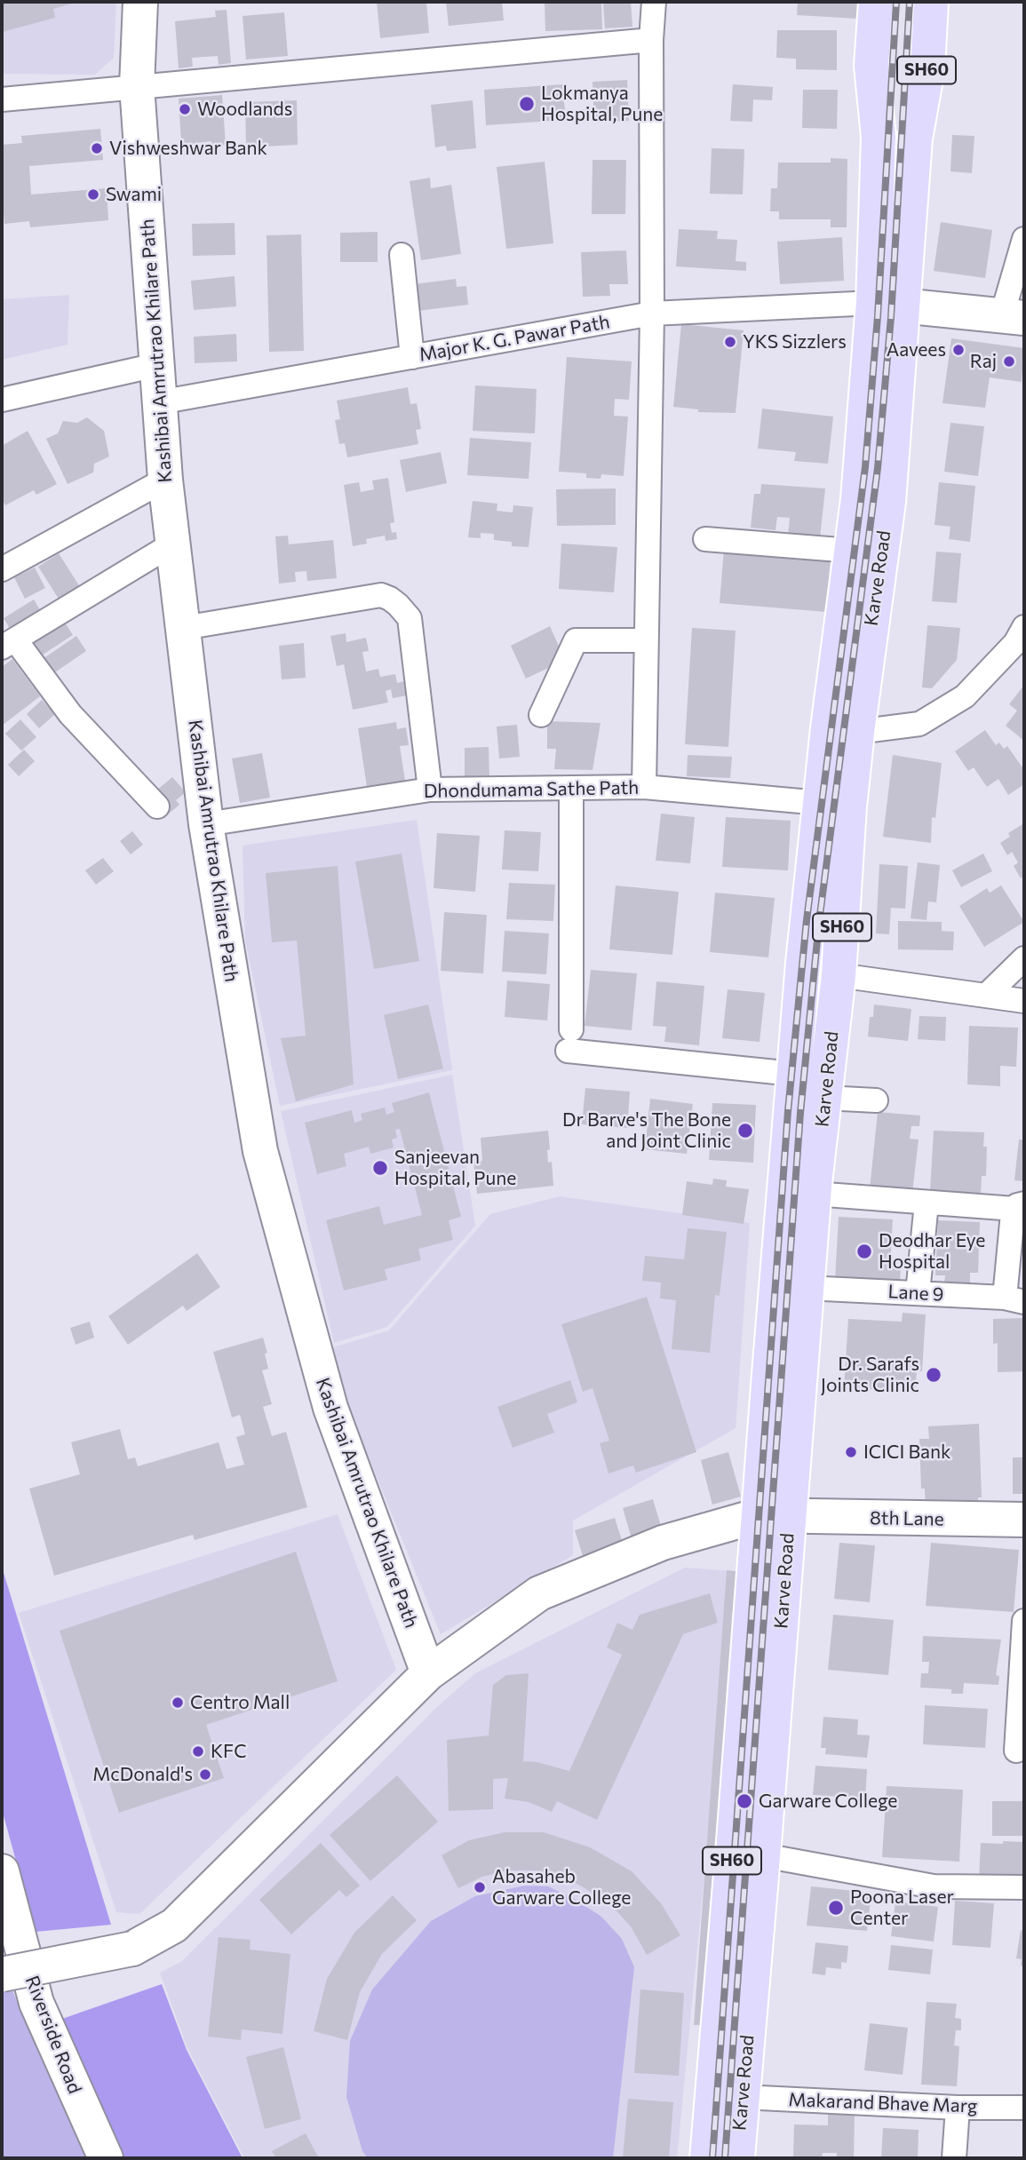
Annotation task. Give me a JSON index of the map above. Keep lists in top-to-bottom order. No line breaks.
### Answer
{"streets":{"main road":["SH60","Karve Road"],"street":["Major K. G. Pawar Path","Kashibai Amrutrao Khilare Path","Dhondumama Sathe Path","Lane 9","8th Lane","Riverside Road","Makarand Bhave Marg"]},"crossings":[["Major K. G. Pawar Path","Kashibai Amrutrao Khilare Path"],["Major K. G. Pawar Path","Karve Road"],["Kashibai Amrutrao Khilare Path","Dhondumama Sathe Path"],["Kashibai Amrutrao Khilare Path","8th Lane"],["Karve Road","Dhondumama Sathe Path"],["Karve Road","Lane 9"],["Karve Road","8th Lane"],["Karve Road","Makarand Bhave Marg"]],"places":["Lokmanya Hospital, Pune","Woodlands","Vishweshwar Bank","Swami","YKS Sizzlers","Aavees","Raj","Dr Barve's The Bone and Joint Clinic","Sanjeevan Hospital, Pune","Deodhar Eye Hospital","Dr. Sarafs Joints Clinic","ICICI Bank","Centro Mall","KFC","McDonald's","Garware College","Abasaheb Garware College","Poona Laser Center"]}
